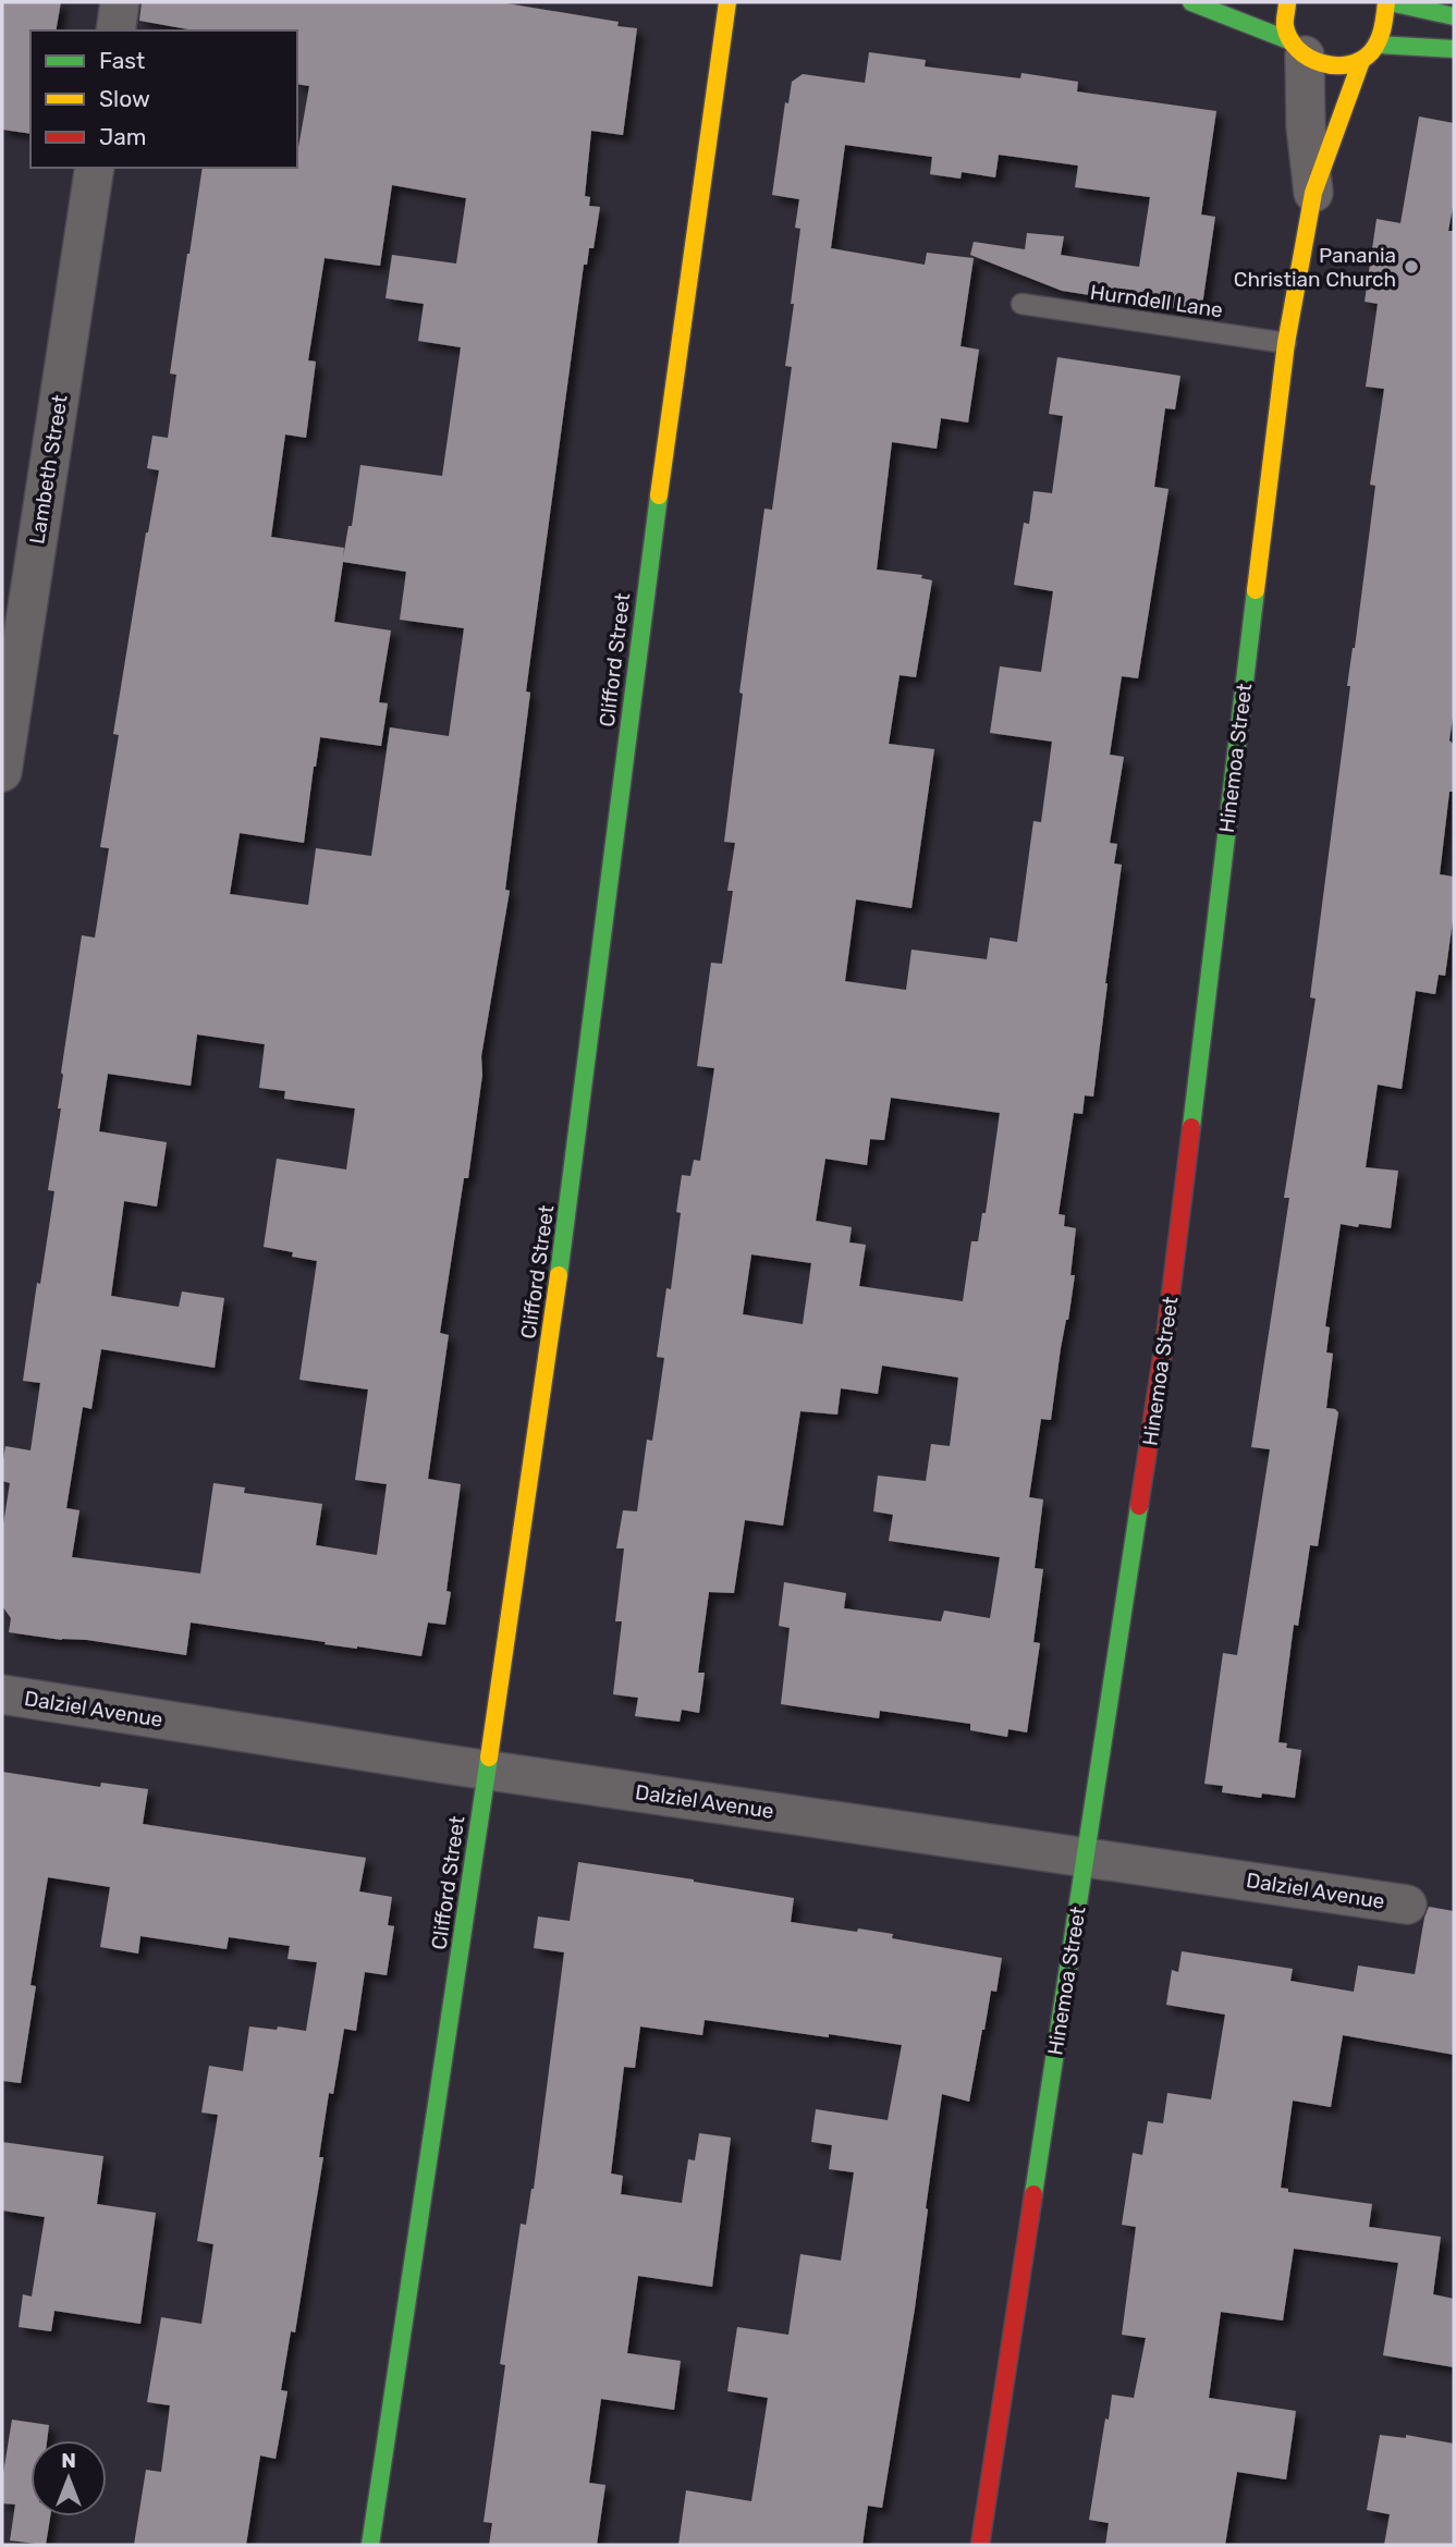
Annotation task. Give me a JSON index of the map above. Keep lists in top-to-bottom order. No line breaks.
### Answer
{"streets":{"street":["Lambeth Street","Clifford Street","Hinemoa Street","Dalziel Avenue"],"lane":["Hurndell Lane"]},"crossings":[["Hurndell Lane","Hinemoa Street"],["Clifford Street","Dalziel Avenue"],["Hinemoa Street","Dalziel Avenue"]],"places":["Panania Christian Church"],"legend":["Fast","Slow","Jam"],"north":"top"}
